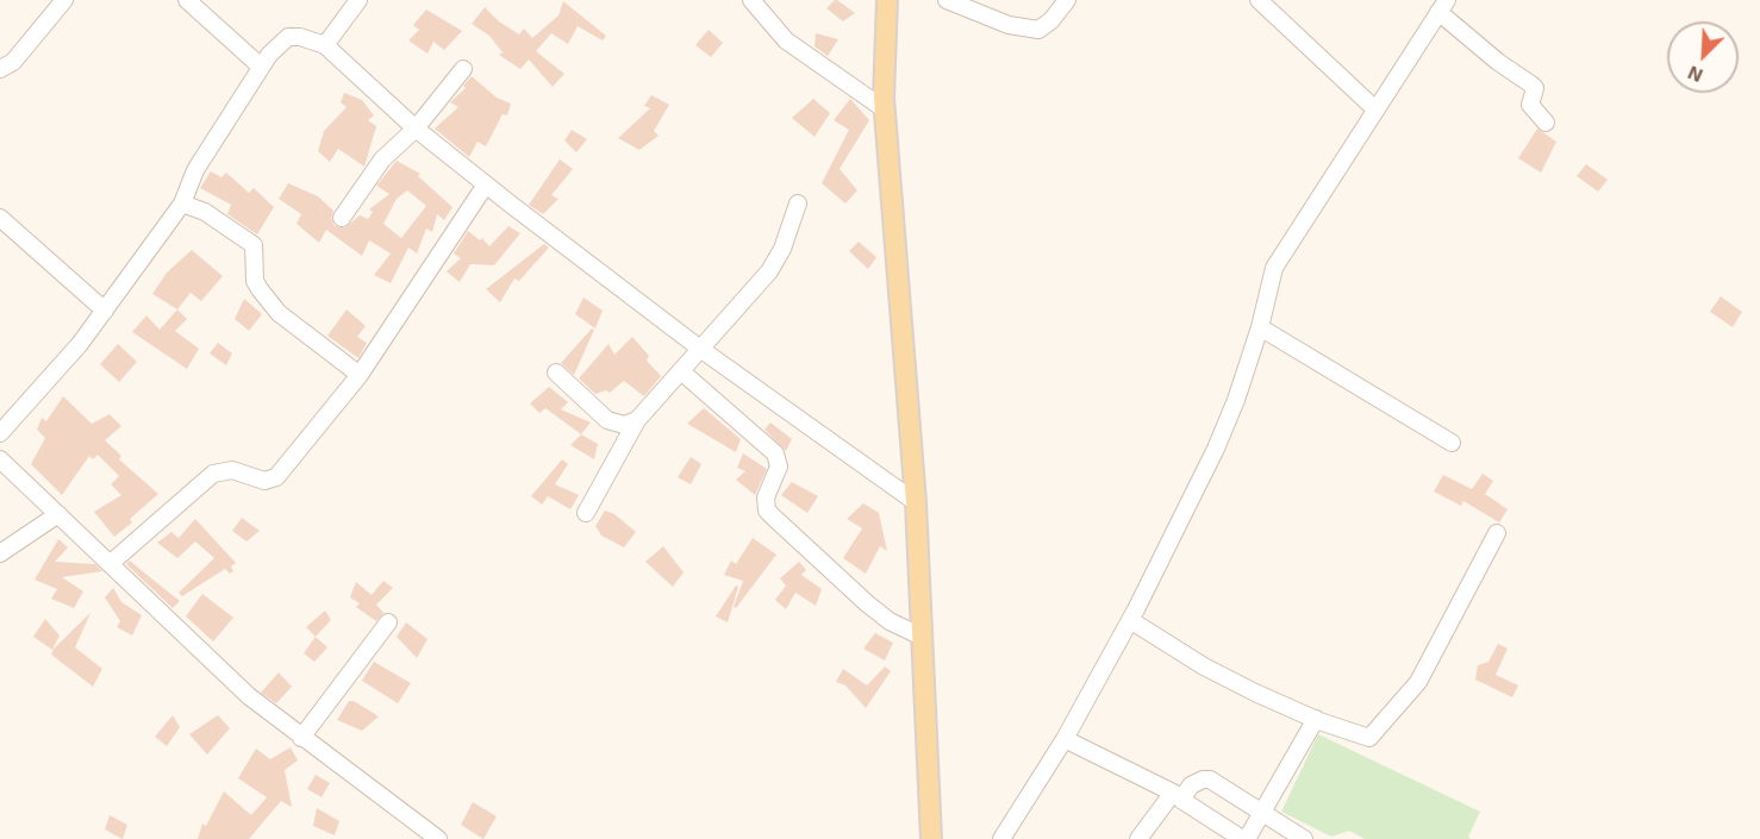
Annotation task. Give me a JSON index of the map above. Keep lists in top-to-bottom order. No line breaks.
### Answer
{"north":"bottom left"}
